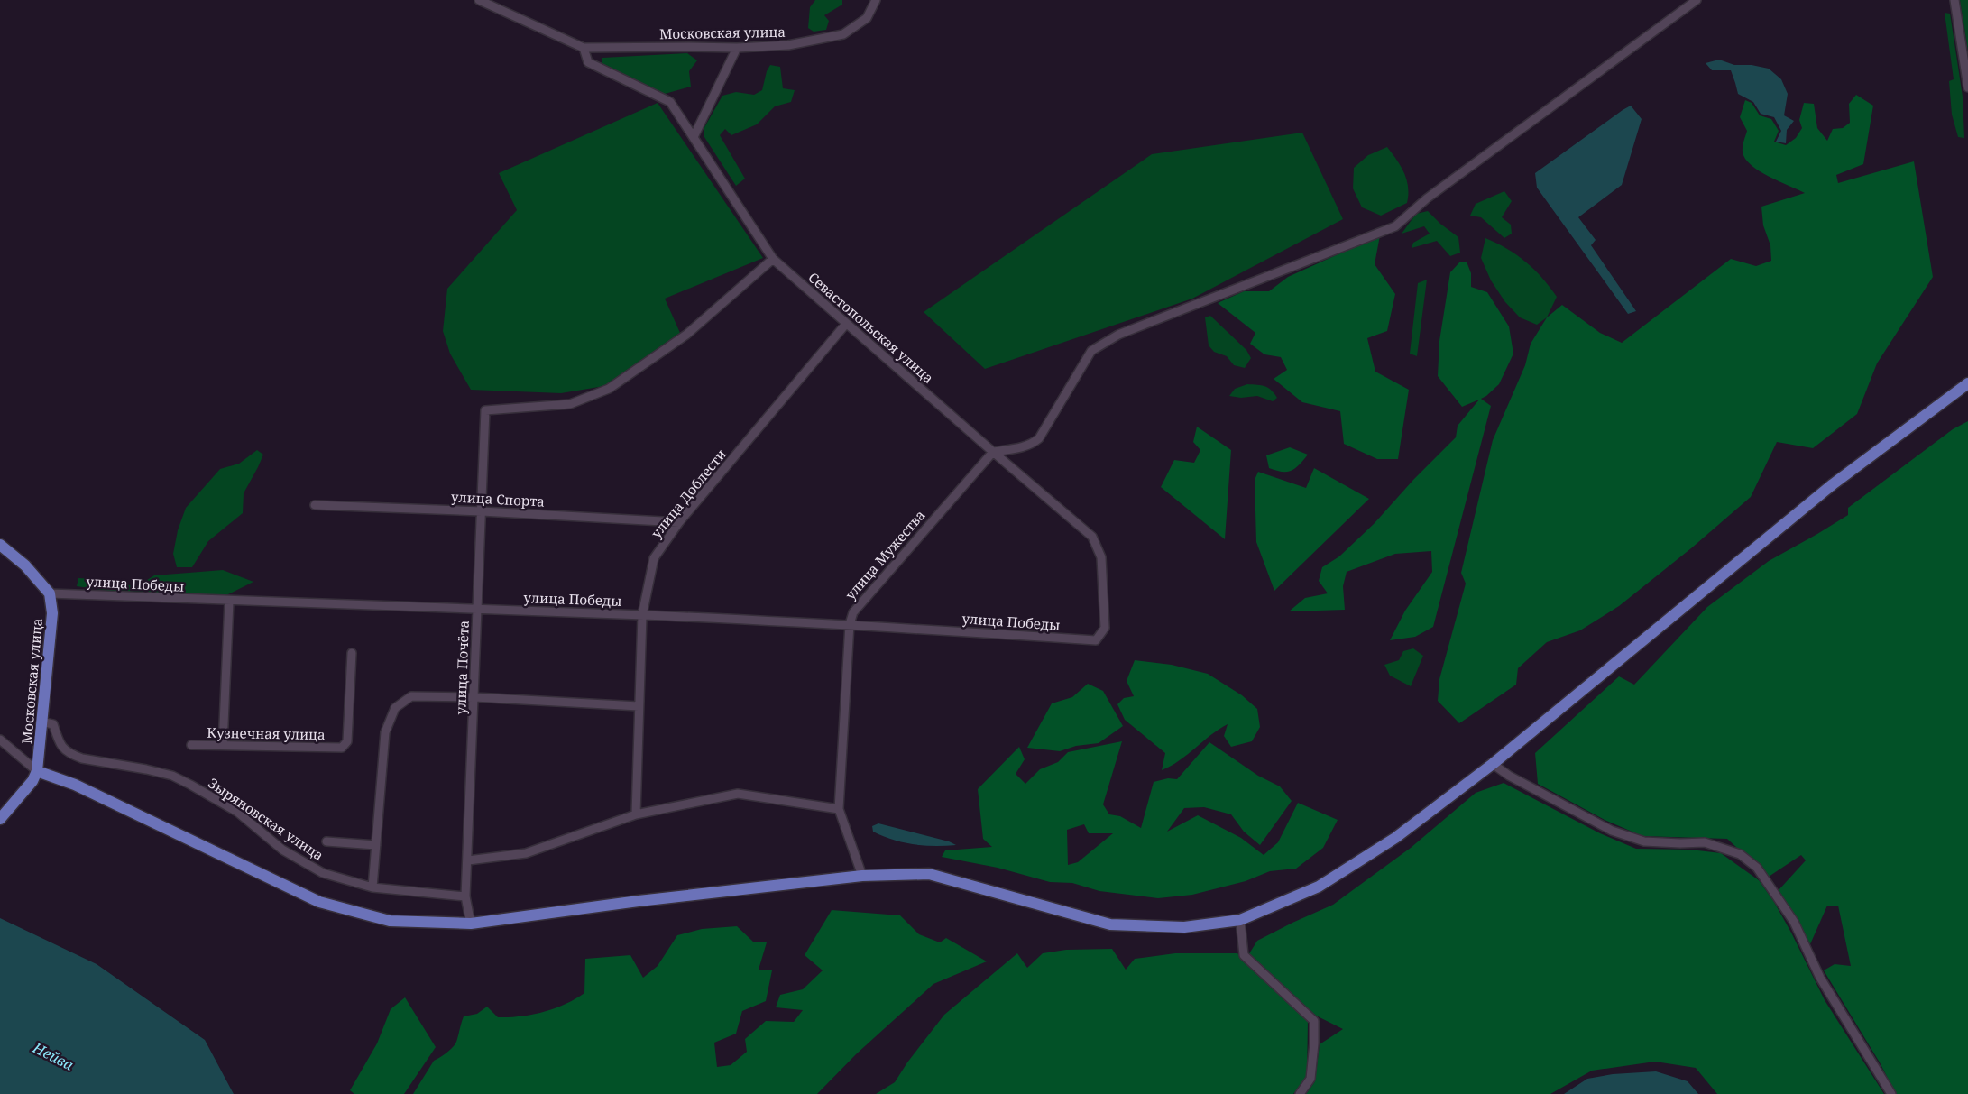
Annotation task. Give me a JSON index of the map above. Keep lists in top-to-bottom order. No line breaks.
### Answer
{"streets":{"main road":["Московская улица"],"street":["Севастопольская улица","улица Доблести","улица Спорта","улица Мужества","улица Победы","улица Почёта","Кузнечная улица","Зыряновская улица"]},"crossings":[["Московская улица","Севастопольская улица"],["Московская улица","улица Победы"],["Московская улица","Зыряновская улица"],["Севастопольская улица","улица Доблести"],["Севастопольская улица","улица Мужества"],["Севастопольская улица","улица Победы"],["Севастопольская улица","улица Почёта"],["улица Доблести","улица Спорта"],["улица Доблести","улица Победы"],["улица Спорта","улица Почёта"],["улица Мужества","улица Победы"],["улица Победы","улица Почёта"],["улица Почёта","Зыряновская улица"]],"water":["Нейва"]}
